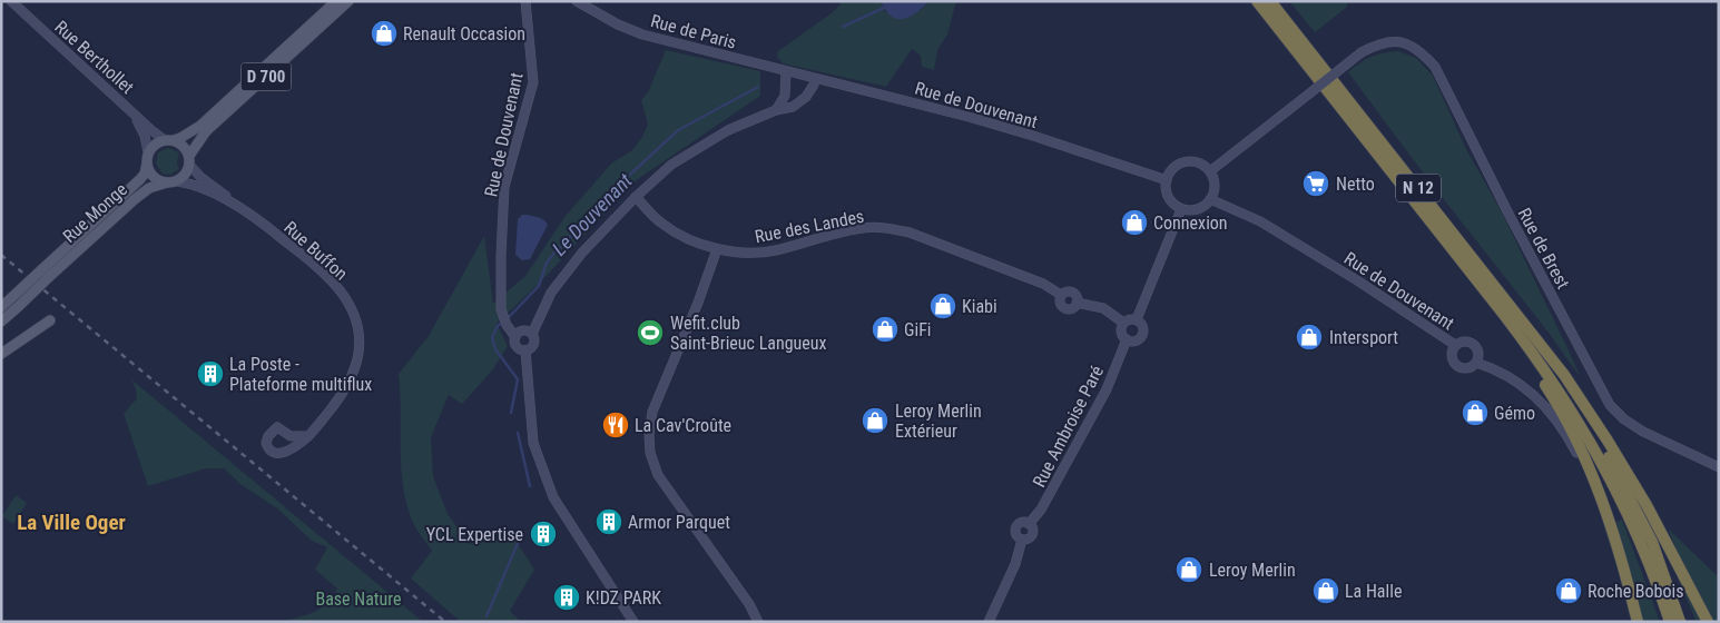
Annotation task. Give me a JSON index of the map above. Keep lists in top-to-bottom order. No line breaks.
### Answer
{"streets":{"highway":["N 12"],"main road":["D 700","Rue Monge"],"street":["Rue de Paris","Rue Berthollet","Rue de Douvenant","Rue des Landes","Rue de Brest","Rue Buffon","Rue Ambroise Paré"]},"crossings":[["Rue de Paris","Rue de Douvenant"],["Rue Berthollet","D 700"],["Rue Berthollet","Rue Monge"],["Rue Berthollet","Rue Buffon"],["D 700","Rue Monge"],["D 700","Rue Buffon"],["Rue de Douvenant","Rue de Brest"],["Rue Monge","Rue Buffon"]],"districts":["La Ville Oger"],"water":["Le Douvenant"],"parks":["Base Nature"],"places":{"shop":["Renault Occasion","Connexion","Kiabi","GiFi","Intersport","Gémo","Leroy Merlin Extérieur","Leroy Merlin","La Halle","Roche Bobois"],"supermarket":["Netto"],"sports":["Wefit.club Saint-Brieuc Langueux"],"building":["La Poste - Plateforme multiflux","Armor Parquet","YCL Expertise","K!DZ PARK"],"restaurant":["La Cav'Croûte"]}}
